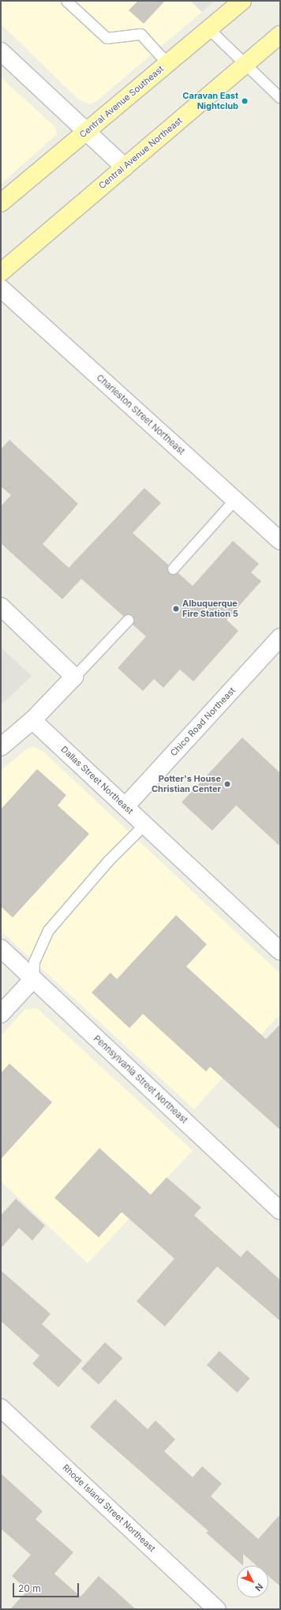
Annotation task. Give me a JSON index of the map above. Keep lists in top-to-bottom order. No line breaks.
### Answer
{"streets":{"main road":["Central Avenue Southeast","Central Avenue Northeast"],"street":["Charleston Street Northeast","Chico Road Northeast","Dallas Street Northeast","Pennsylvania Street Northeast","Rhode Island Street Northeast"]},"crossings":[["Chico Road Northeast","Dallas Street Northeast"]],"places":["Caravan East Nightclub","Albuquerque Fire Station 5","Potter's House Christian Center"],"scale_bar":"20 m","north":"bottom right"}
